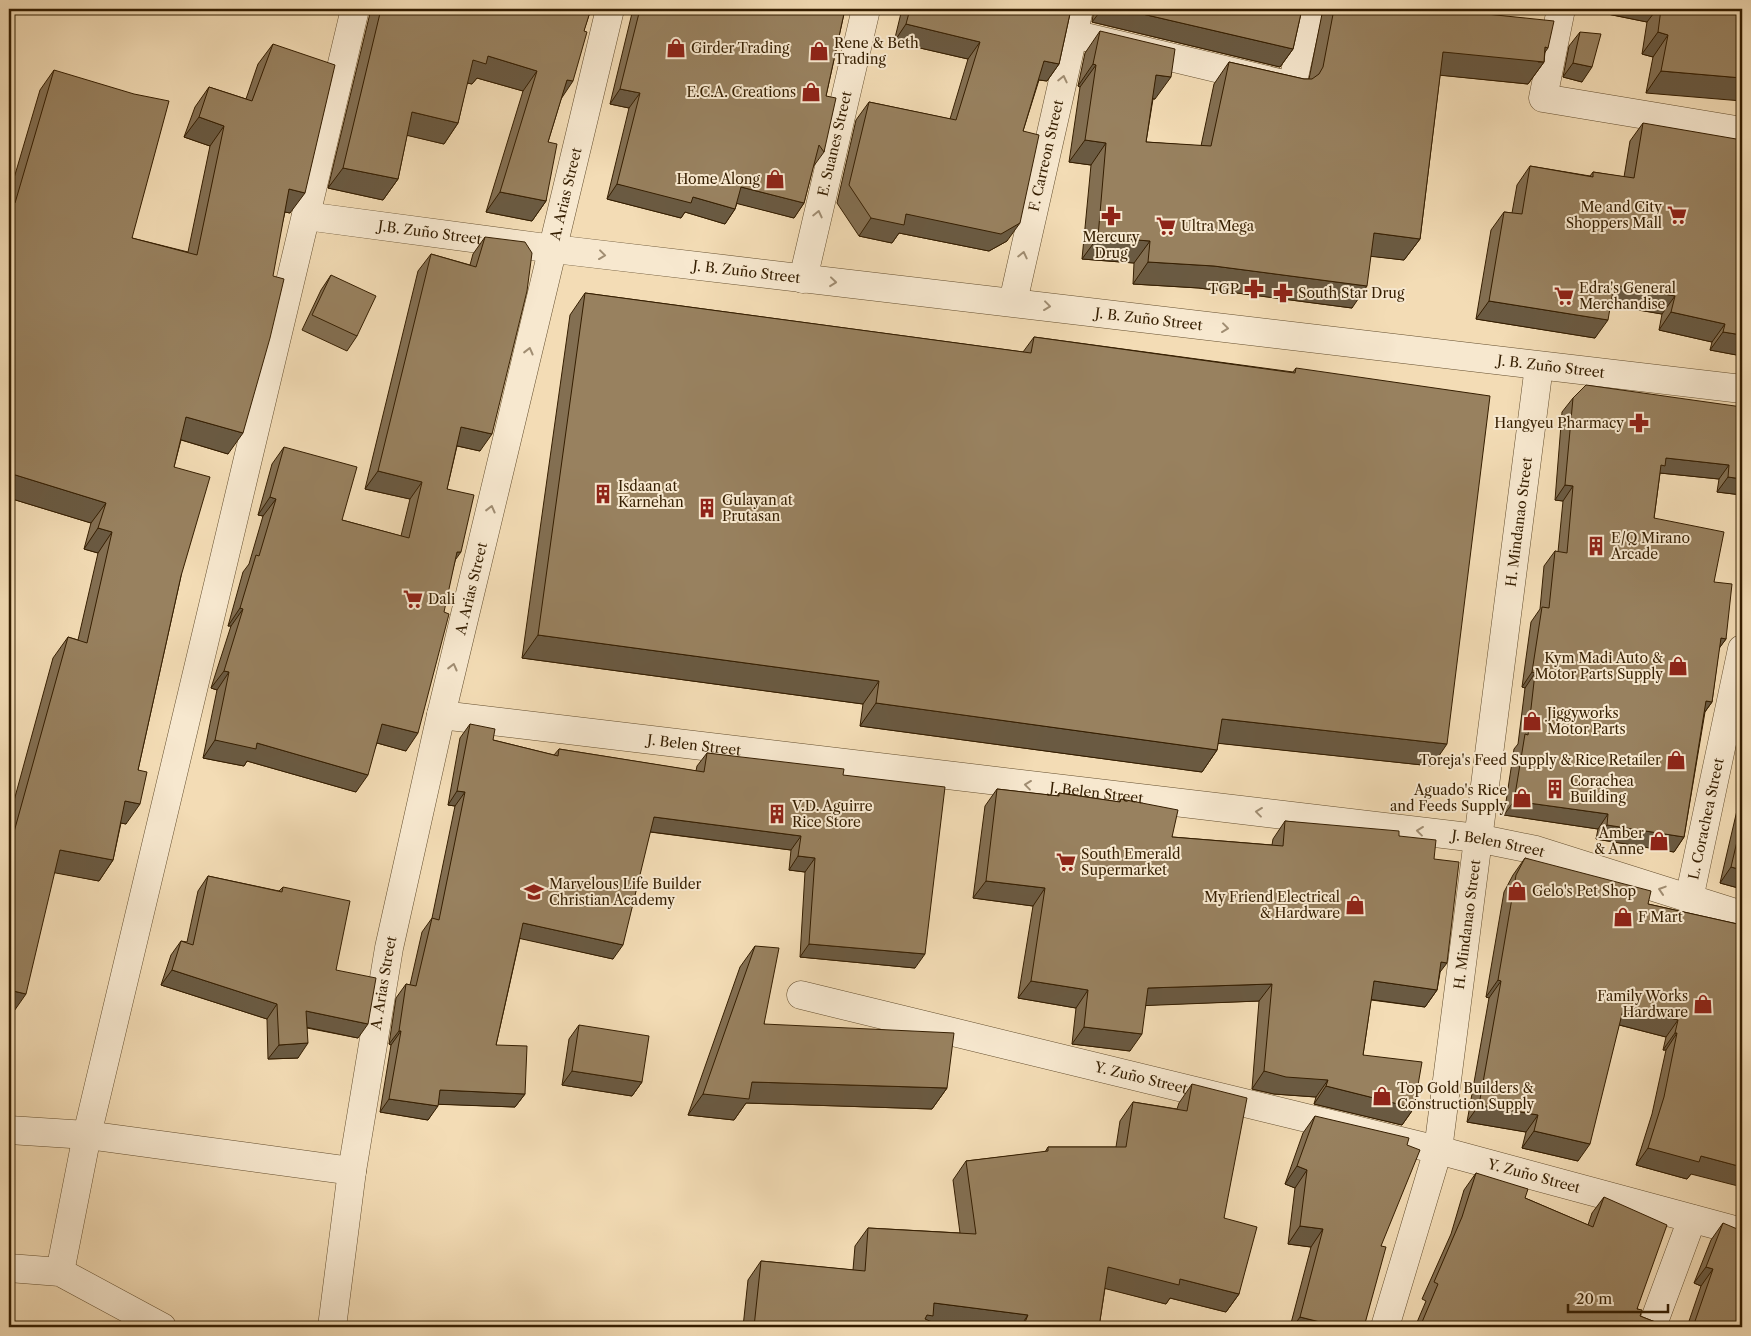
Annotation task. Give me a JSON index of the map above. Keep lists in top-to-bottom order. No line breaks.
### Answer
{"streets":{"street":["E. Suanes Street","F. Carreon Street","A. Arias Street","J.B. Zuño Street","J. B. Zuño Street","H. Mindanao Street","J. Belen Street","L. Corachea Street","Y. Zuño Street"]},"crossings":[["E. Suanes Street","J. B. Zuño Street"],["F. Carreon Street","J. B. Zuño Street"],["A. Arias Street","J.B. Zuño Street"],["A. Arias Street","J. B. Zuño Street"],["A. Arias Street","J. Belen Street"],["J.B. Zuño Street","J. B. Zuño Street"],["J. B. Zuño Street","H. Mindanao Street"],["H. Mindanao Street","J. Belen Street"],["H. Mindanao Street","Y. Zuño Street"],["J. Belen Street","L. Corachea Street"]],"one_way":["E. Suanes Street","F. Carreon Street","A. Arias Street","J. B. Zuño Street","J. Belen Street"],"places":{"shop":["Girder Trading","Rene & Beth Trading","E.C.A. Creations","Home Along","Kym Madi Auto & Motor Parts Supply","Jiggyworks Motor Parts","Toreja's Feed Supply & Rice Retailer","Aguado's Rice and Feeds Supply","Amber & Anne","Gelo's Pet Shop","My Friend Electrical & Hardware","F Mart","Family Works Hardware","Top Gold Builders & Construction Supply"],"supermarket":["Me and City Shoppers Mall","Ultra Mega","Edra's General Merchandise","Dali","South Emerald Supermarket"],"pharmacy":["Mercury Drug","TGP","South Star Drug","Hangyeu Pharmacy"],"building":["Isdaan at Karnehan","Gulayan at Prutasan","E/Q Mirano Arcade","Corachea Building","V.D. Aguirre Rice Store"],"school or university":["Marvelous Life Builder Christian Academy"]},"scale_bar":"20 m"}
